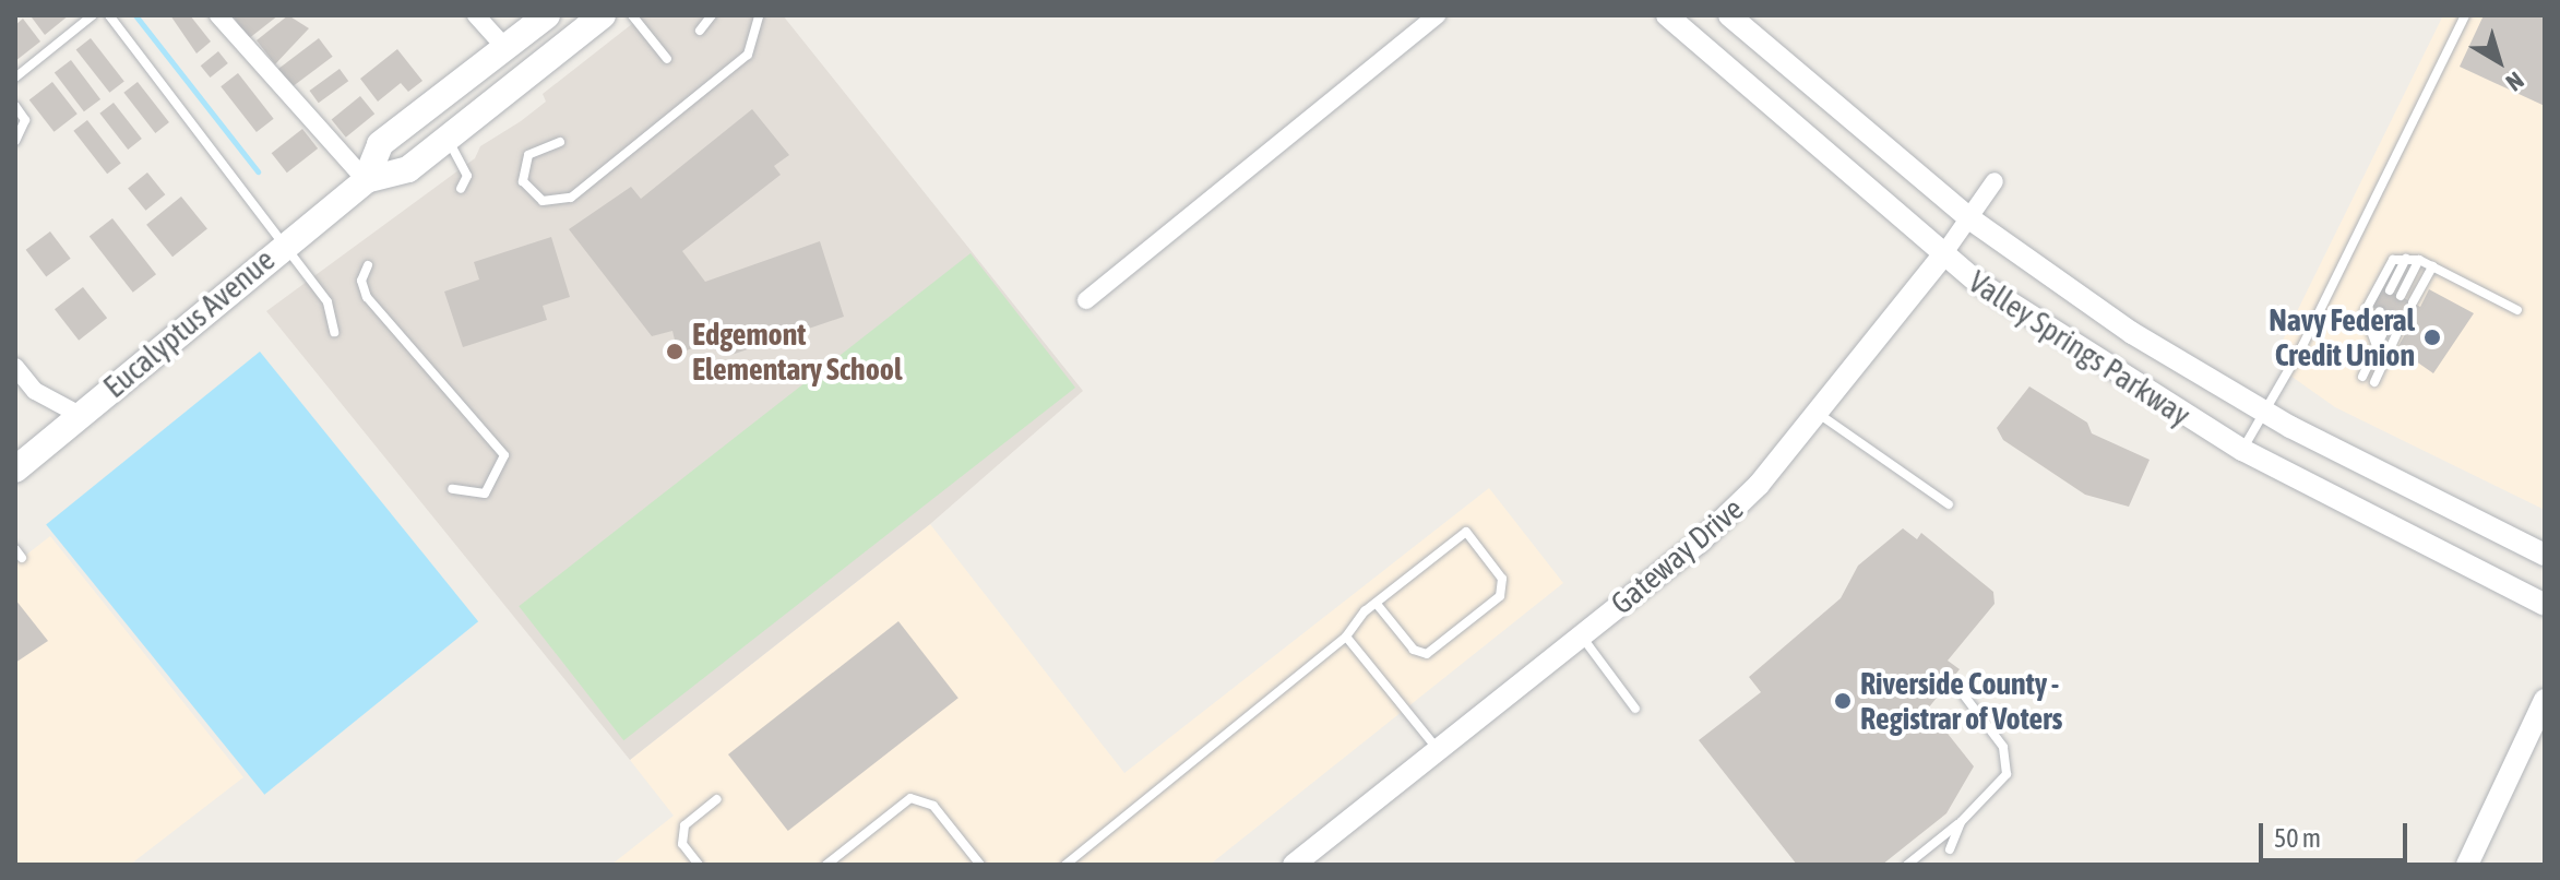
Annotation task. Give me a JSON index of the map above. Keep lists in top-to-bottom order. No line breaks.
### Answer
{"streets":{"main road":["Eucalyptus Avenue"],"street":["Valley Springs Parkway","Gateway Drive"]},"crossings":[["Valley Springs Parkway","Gateway Drive"]],"places":["Navy Federal Credit Union","Edgemont Elementary School","Riverside County - Registrar of Voters"],"scale_bar":"50 m","north":"bottom right"}
